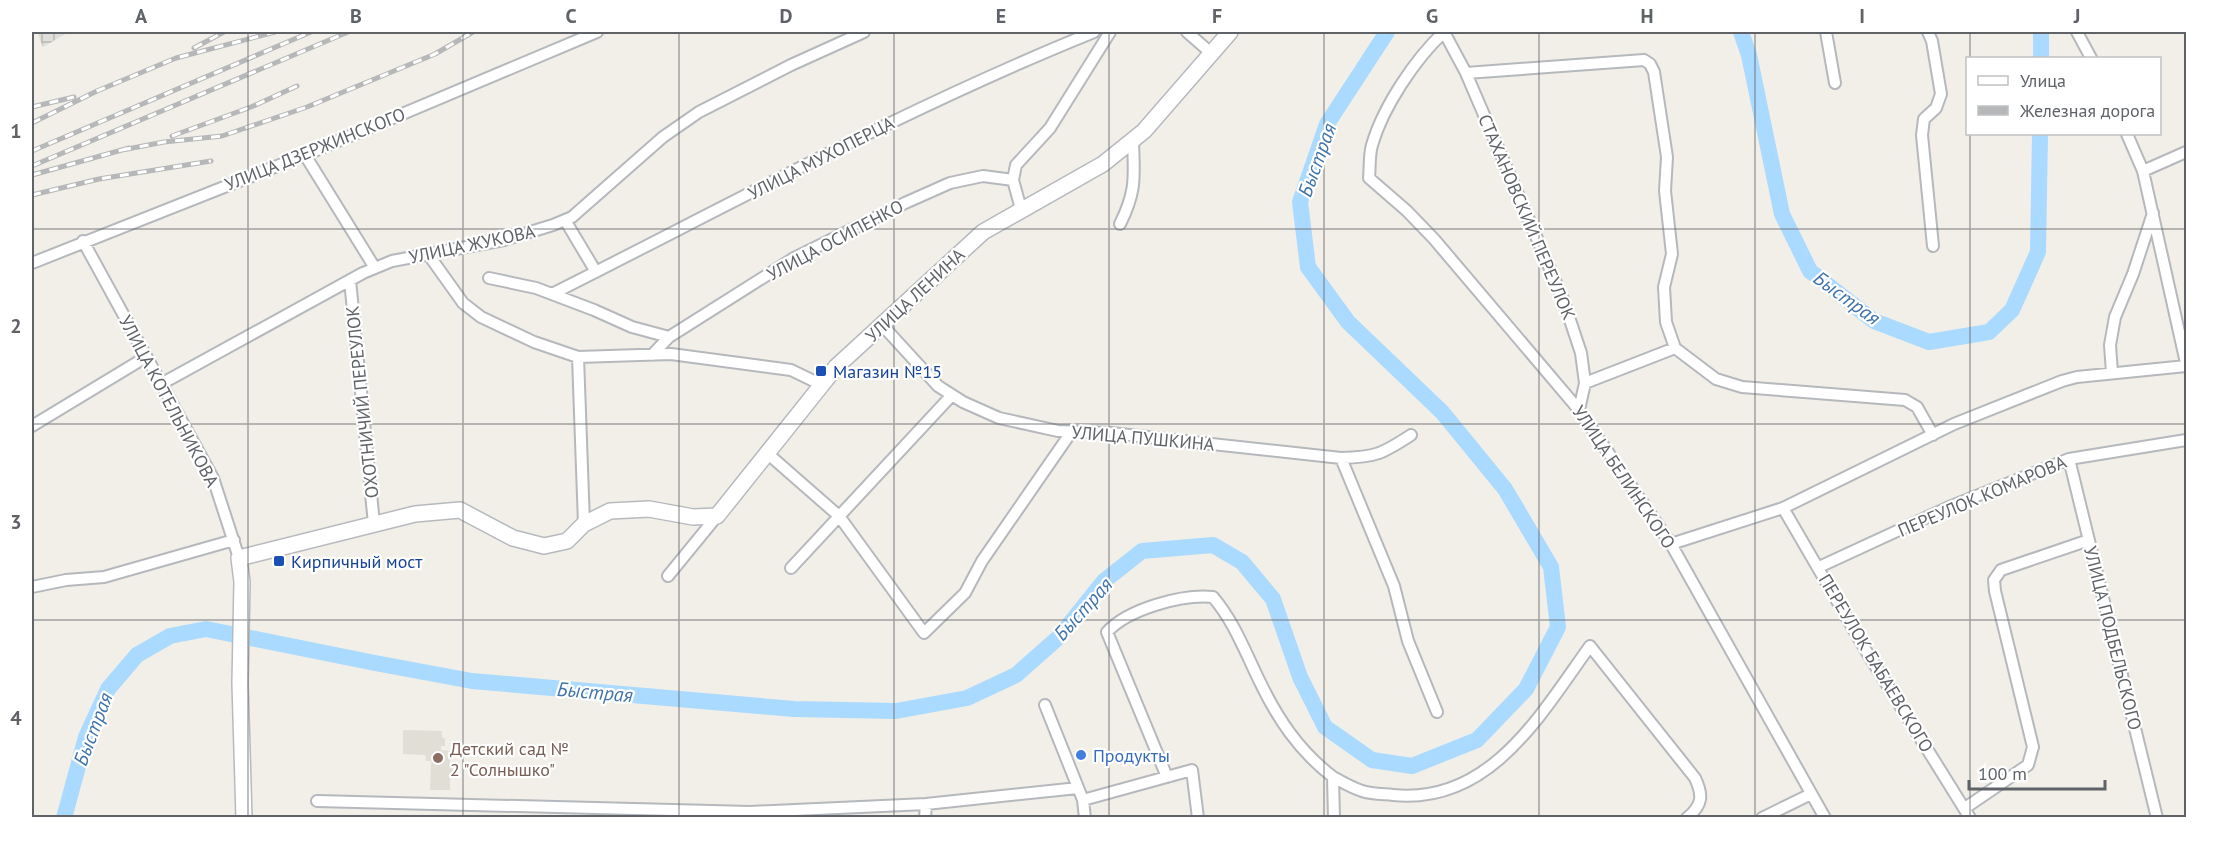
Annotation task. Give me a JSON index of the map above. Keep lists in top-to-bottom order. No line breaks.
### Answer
{"streets":{"street":["УЛИЦА ДЗЕРЖИНСКОГО","УЛИЦА МУХОПЕРЦА","СТАХАНОВСКИЙ ПЕРЕУЛОК","УЛИЦА ОСИПЕНКО","УЛИЦА ЖУКОВА","УЛИЦА ЛЕНИНА","УЛИЦА КОТЕЛЬНИКОВА","ОХОТНИЧИЙ ПЕРЕУЛОК","УЛИЦА ПУШКИНА","УЛИЦА БЕЛИНСКОГО","ПЕРЕУЛОК КОМАРОВА","УЛИЦА ПОДБЕЛЬСКОГО","ПЕРЕУЛОК БАБАЕВСКОГО"]},"crossings":[["УЛИЦА ДЗЕРЖИНСКОГО","УЛИЦА КОТЕЛЬНИКОВА"],["СТАХАНОВСКИЙ ПЕРЕУЛОК","УЛИЦА БЕЛИНСКОГО"],["УЛИЦА ЖУКОВА","УЛИЦА КОТЕЛЬНИКОВА"],["УЛИЦА ЖУКОВА","ОХОТНИЧИЙ ПЕРЕУЛОК"],["УЛИЦА ЛЕНИНА","УЛИЦА ПУШКИНА"],["ПЕРЕУЛОК КОМАРОВА","УЛИЦА ПОДБЕЛЬСКОГО"],["ПЕРЕУЛОК КОМАРОВА","ПЕРЕУЛОК БАБАЕВСКОГО"]],"water":["Быстрая"],"places":{"transit":["Магазин №15","Кирпичный мост"],"other":["Продукты","Детский сад № 2 \"Солнышко\""]},"legend":["Улица","Железная дорога"],"scale_bar":"100 m","grid":{"columns":["A","B","C","D","E","F","G","H","I","J"],"rows":["1","2","3","4"]}}
